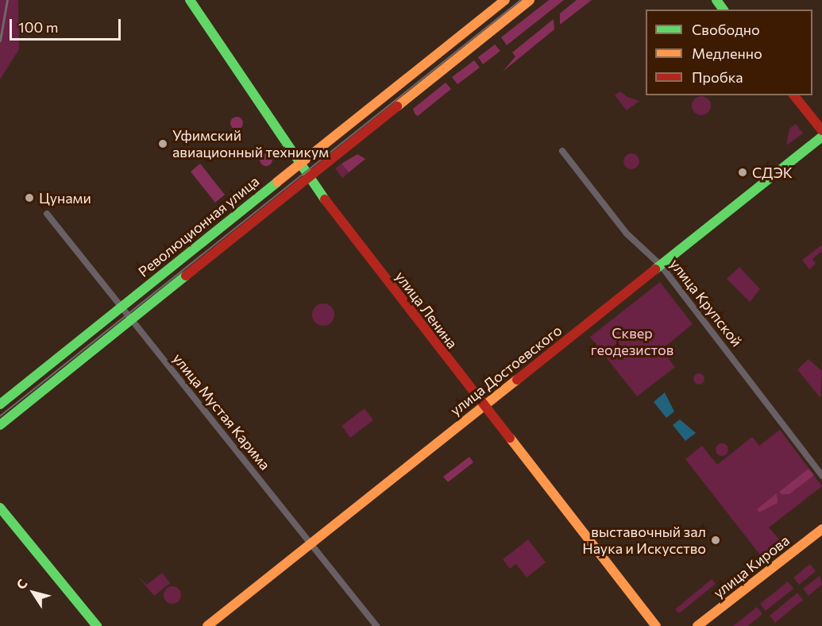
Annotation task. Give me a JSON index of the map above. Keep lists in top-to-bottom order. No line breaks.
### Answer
{"streets":{"street":["Революционная улица","улица Крупской","улица Ленина","улица Достоевского","улица Мустая Карима","улица Кирова"]},"crossings":[["Революционная улица","улица Ленина"],["Революционная улица","улица Мустая Карима"],["улица Крупской","улица Достоевского"],["улица Ленина","улица Достоевского"],["улица Достоевского","улица Мустая Карима"]],"parks":["Сквер геодезистов"],"places":["Уфимский авиационный техникум","СДЭК","Цунами","выставочный зал Наука и Искусство"],"legend":["Свободно","Медленно","Пробка"],"scale_bar":"100 m","north":"top left"}
